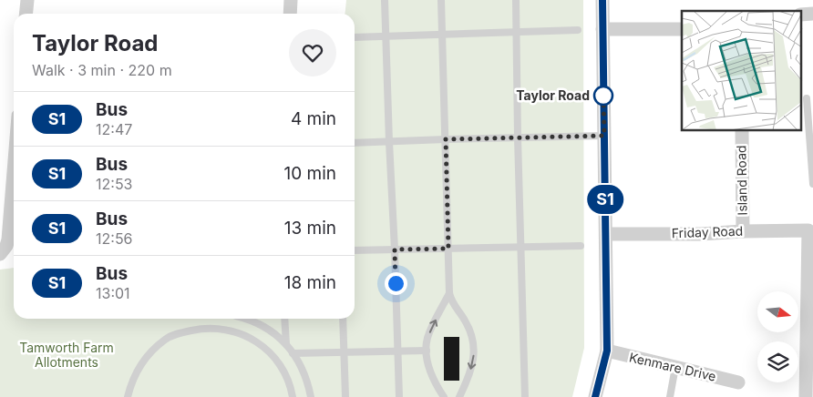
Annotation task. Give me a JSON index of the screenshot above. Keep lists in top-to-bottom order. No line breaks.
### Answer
{"streets":{"street":["Island Road","Friday Road","Kenmare Drive"]},"crossings":[["Island Road","Friday Road"]],"parks":["Tamworth Farm Allotments"],"places":["Taylor Road"],"lines":["bus line S1"],"north":"right","page":{"on_map":"S1","heading":["Taylor Road","Walk · 3 min · 220 m"],"list":[{"mark":"S1","name":"Bus","note":"12:47","value":"4 min"},{"mark":"S1","name":"Bus","note":"12:53","value":"10 min"},{"mark":"S1","name":"Bus","note":"12:56","value":"13 min"},{"mark":"S1","name":"Bus","note":"13:01","value":"18 min"}]}}
